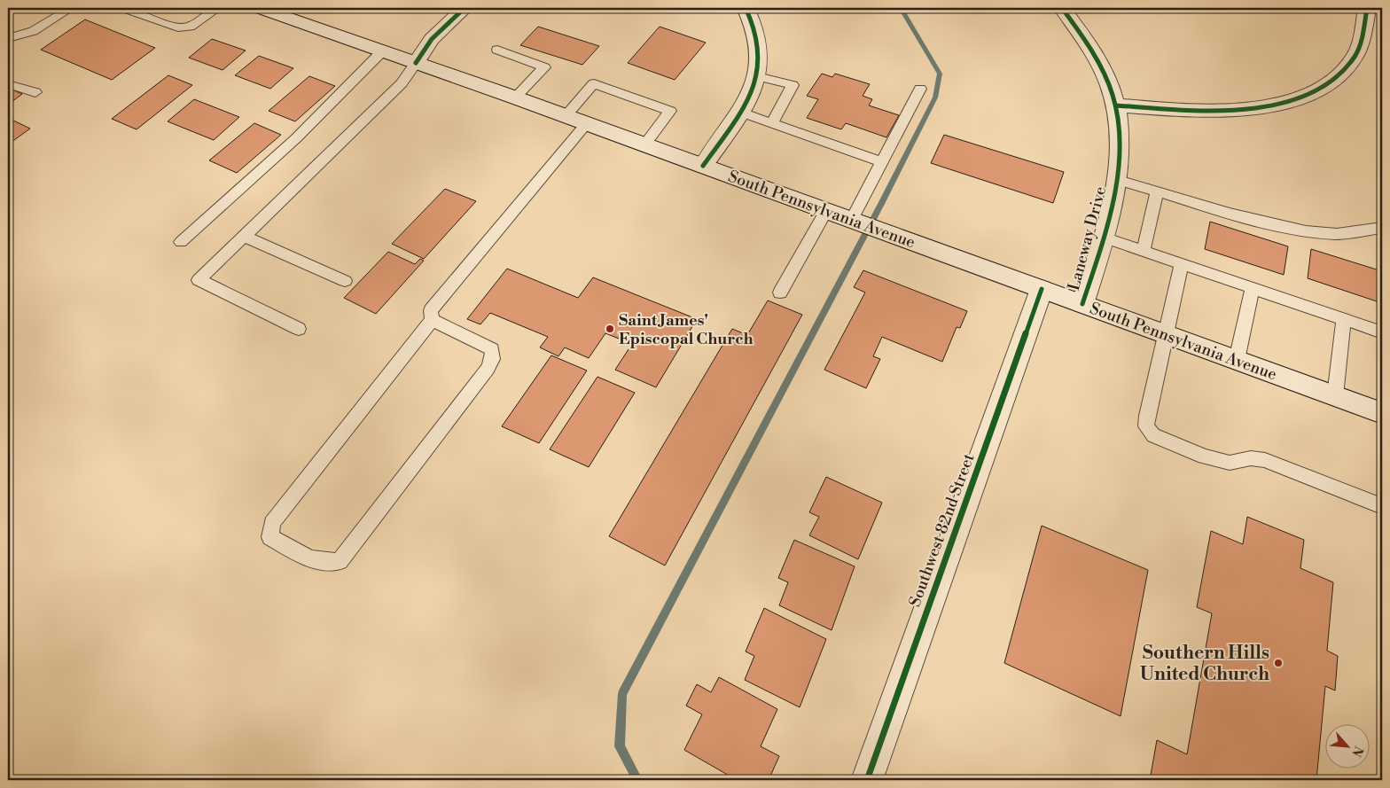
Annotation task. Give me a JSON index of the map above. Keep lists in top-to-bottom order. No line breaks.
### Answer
{"streets":{"street":["South Pennsylvania Avenue","Laneway Drive","Southwest 82nd Street"]},"crossings":[["South Pennsylvania Avenue","Laneway Drive"],["South Pennsylvania Avenue","Southwest 82nd Street"]],"places":["Saint James' Episcopal Church","Southern Hills United Church"],"north":"bottom right"}
